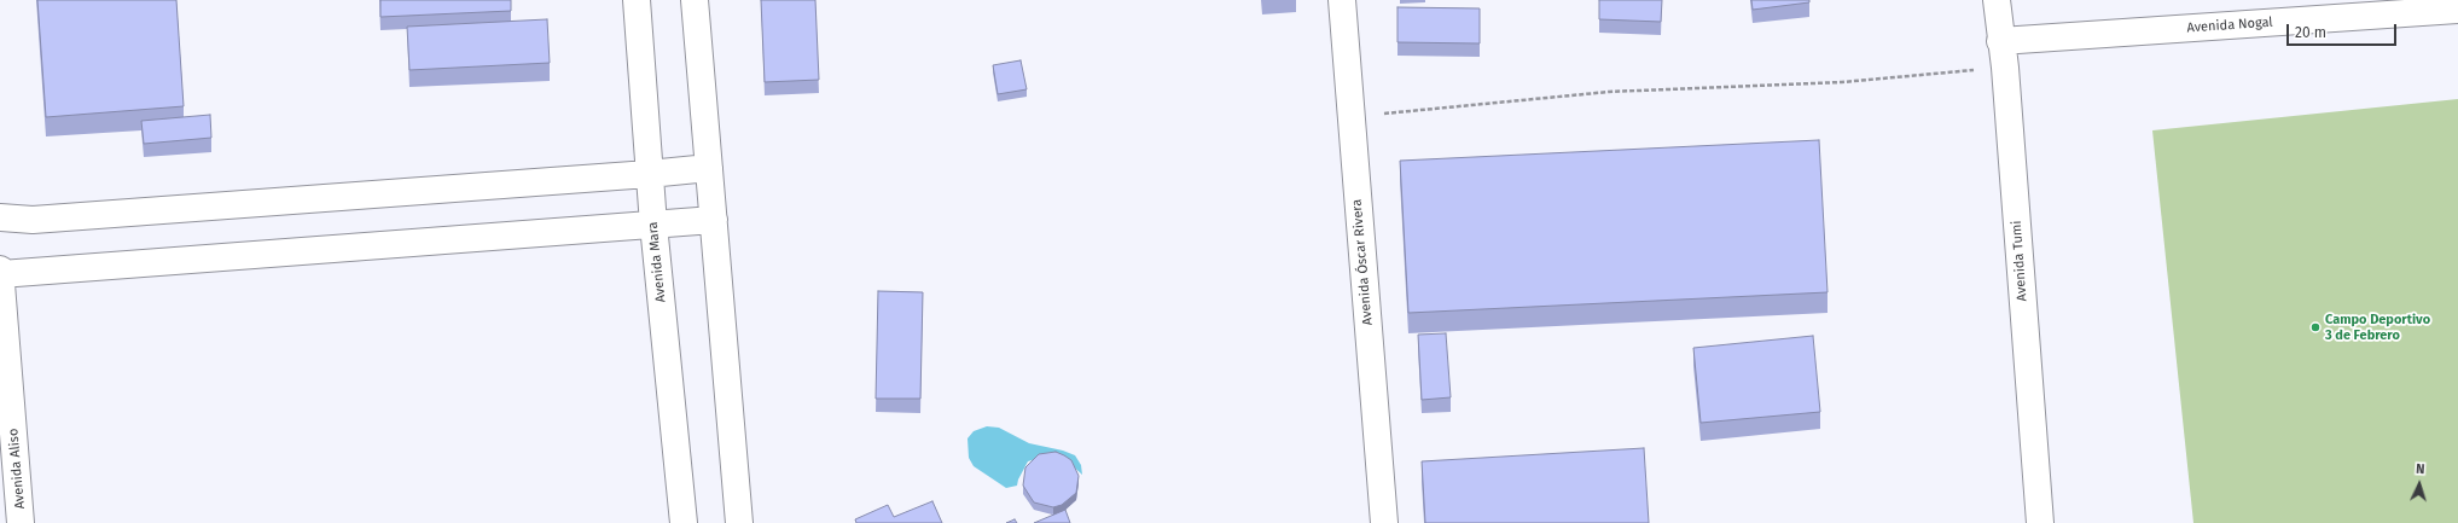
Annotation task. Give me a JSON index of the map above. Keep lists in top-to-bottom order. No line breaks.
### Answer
{"streets":{"street":["Avenida Nogal","Avenida Tumi","Avenida Mara","Avenida Óscar Rivera","Avenida Aliso"]},"crossings":[["Avenida Nogal","Avenida Tumi"]],"places":["Campo Deportivo 3 de Febrero"],"scale_bar":"20 m","north":"top"}
